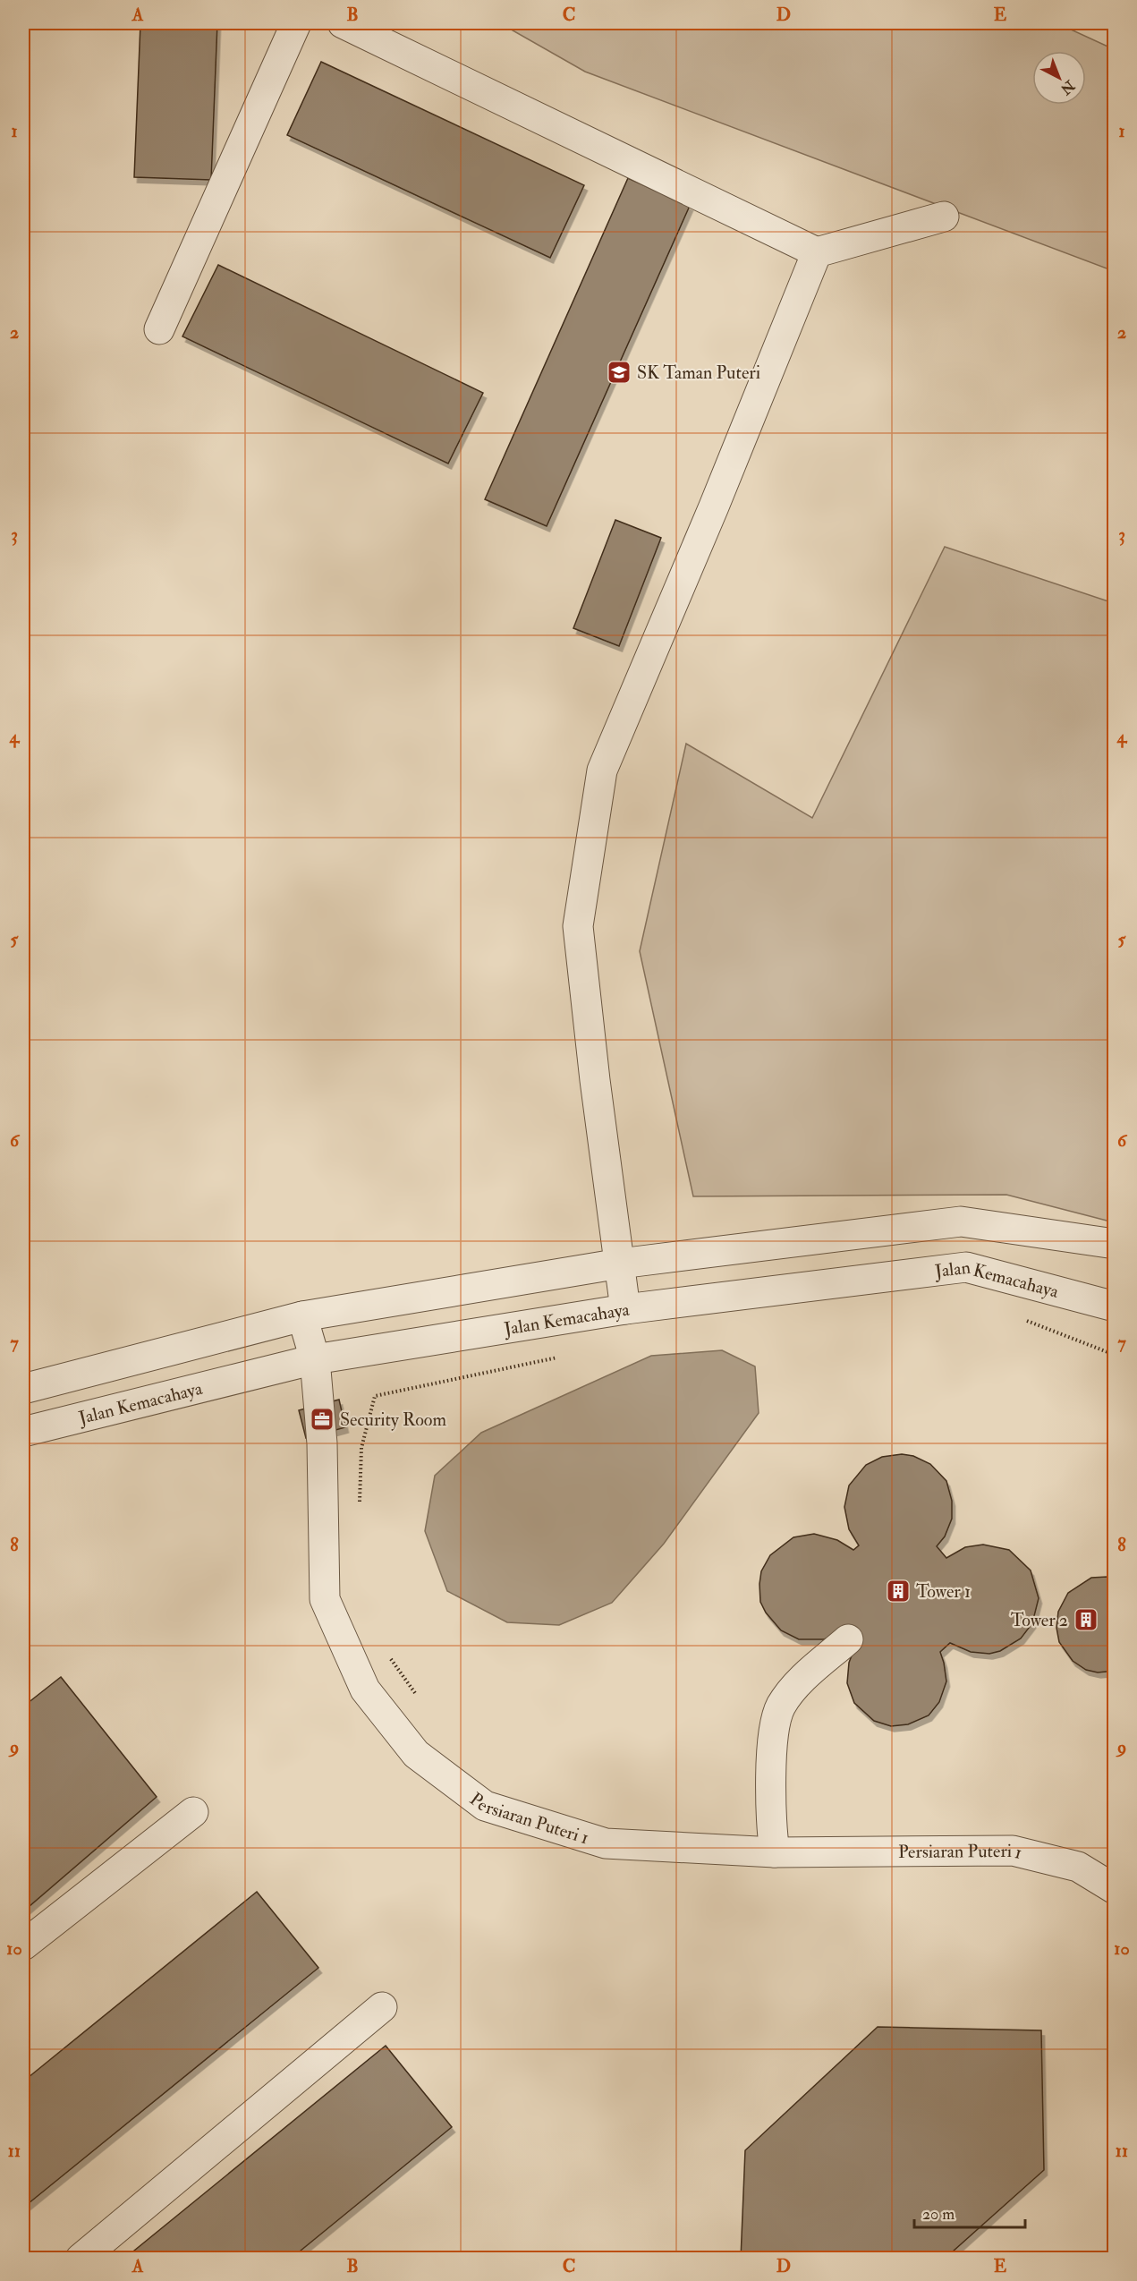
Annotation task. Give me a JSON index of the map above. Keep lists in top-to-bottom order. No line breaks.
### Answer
{"streets":{"street":["Jalan Kemacahaya","Persiaran Puteri 1"]},"crossings":[["Jalan Kemacahaya","Persiaran Puteri 1"]],"places":{"school or university":["SK Taman Puteri"],"office":["Security Room"],"building":["Tower 1","Tower 2"]},"scale_bar":"20 m","north":"bottom right","grid":{"columns":["A","B","C","D","E"],"rows":["1","2","3","4","5","6","7","8","9","10","11"]}}
